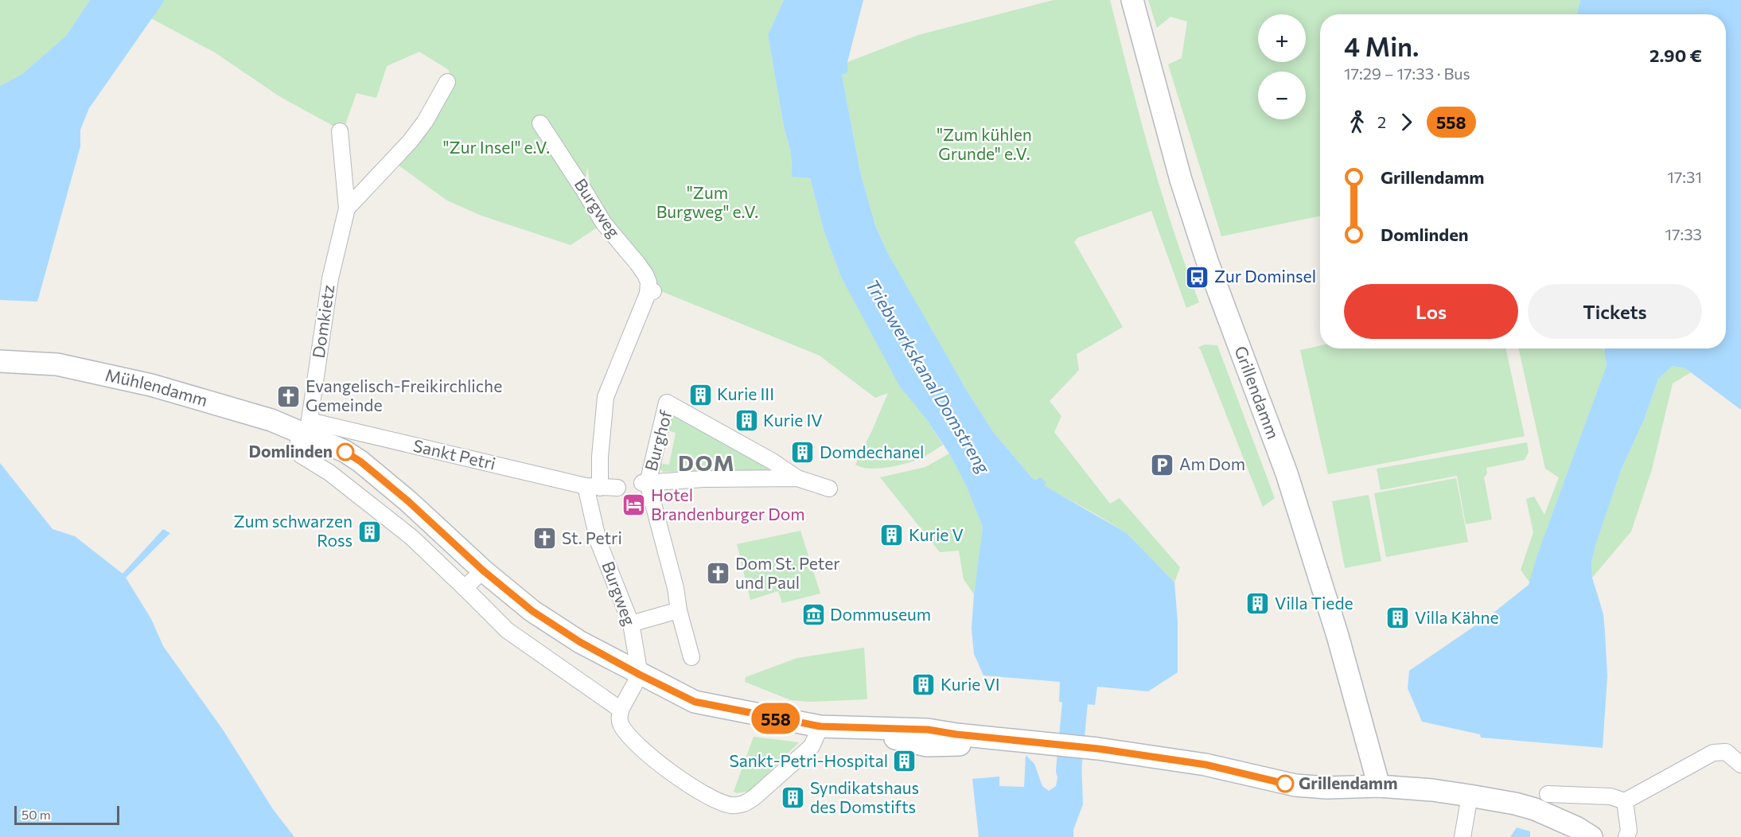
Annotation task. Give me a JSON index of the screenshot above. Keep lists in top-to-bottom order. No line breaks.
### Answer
{"streets":{"street":["Burgweg","Domkietz","Mühlendamm","Grillendamm","Burghof","Sankt Petri"]},"crossings":[["Burgweg","Sankt Petri"],["Domkietz","Mühlendamm"],["Domkietz","Sankt Petri"],["Mühlendamm","Sankt Petri"]],"districts":["DOM"],"water":["Triebwerkskanal Domstreng"],"parks":["\"Zum kühlen Grunde\" e.V.","\"Zur Insel\" e.V.","\"Zum Burgweg\" e.V."],"places":{"bus stop":["Zur Dominsel"],"building":["Kurie III","Kurie IV","Domdechanel","Zum schwarzen Ross","Kurie V","Villa Tiede","Villa Kähne","Kurie VI","Sankt-Petri-Hospital","Syndikatshaus des Domstifts"],"church":["Evangelisch-Freikirchliche Gemeinde","St. Petri","Dom St. Peter und Paul"],"other":["Domlinden","Grillendamm"],"parking":["Am Dom"],"hotel":["Hotel Brandenburger Dom"],"museum":["Dommuseum"]},"lines":["bus line 558"],"scale_bar":"50 m","page":{"on_map":"558","map_buttons":["+","−"],"heading":["4 Min.","17:29 – 17:33 · Bus","2.90 €"],"legs":["2","558"],"list":[{"name":"Grillendamm","value":"17:31"},{"name":"Domlinden","value":"17:33"}],"buttons":["Los","Tickets"],"scale":"50 m"}}
